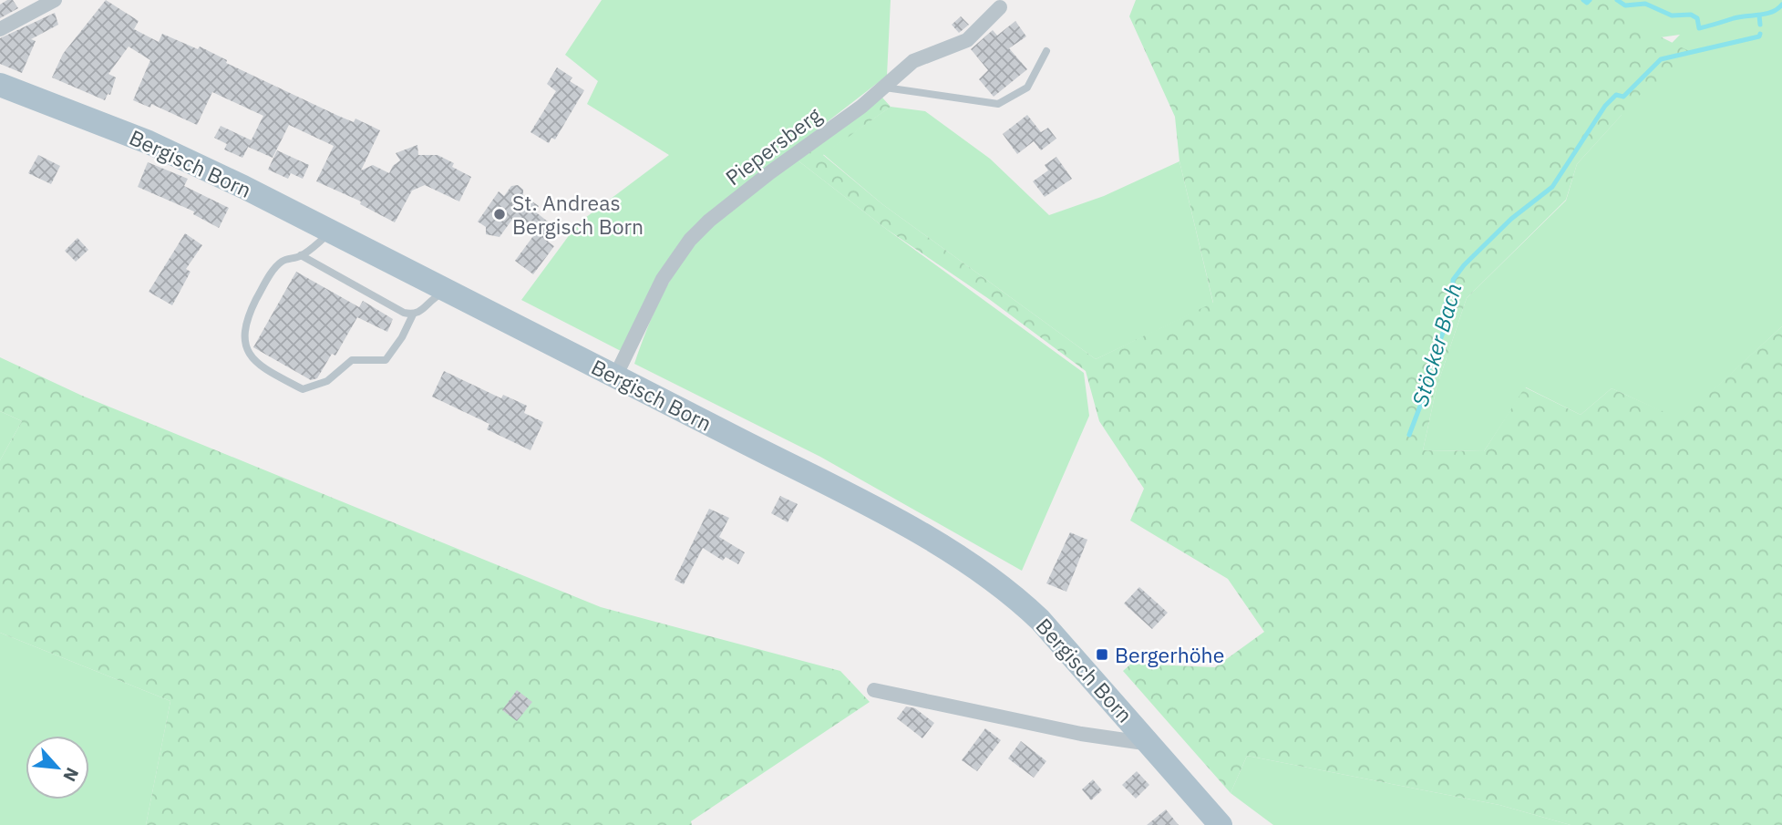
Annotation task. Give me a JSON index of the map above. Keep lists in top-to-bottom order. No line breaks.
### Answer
{"streets":{"main road":["Bergisch Born"],"street":["Piepersberg"]},"crossings":[["Piepersberg","Bergisch Born"]],"water":["Stöcker Bach"],"places":{"other":["St. Andreas Bergisch Born"],"transit":["Bergerhöhe"]},"north":"bottom right"}
